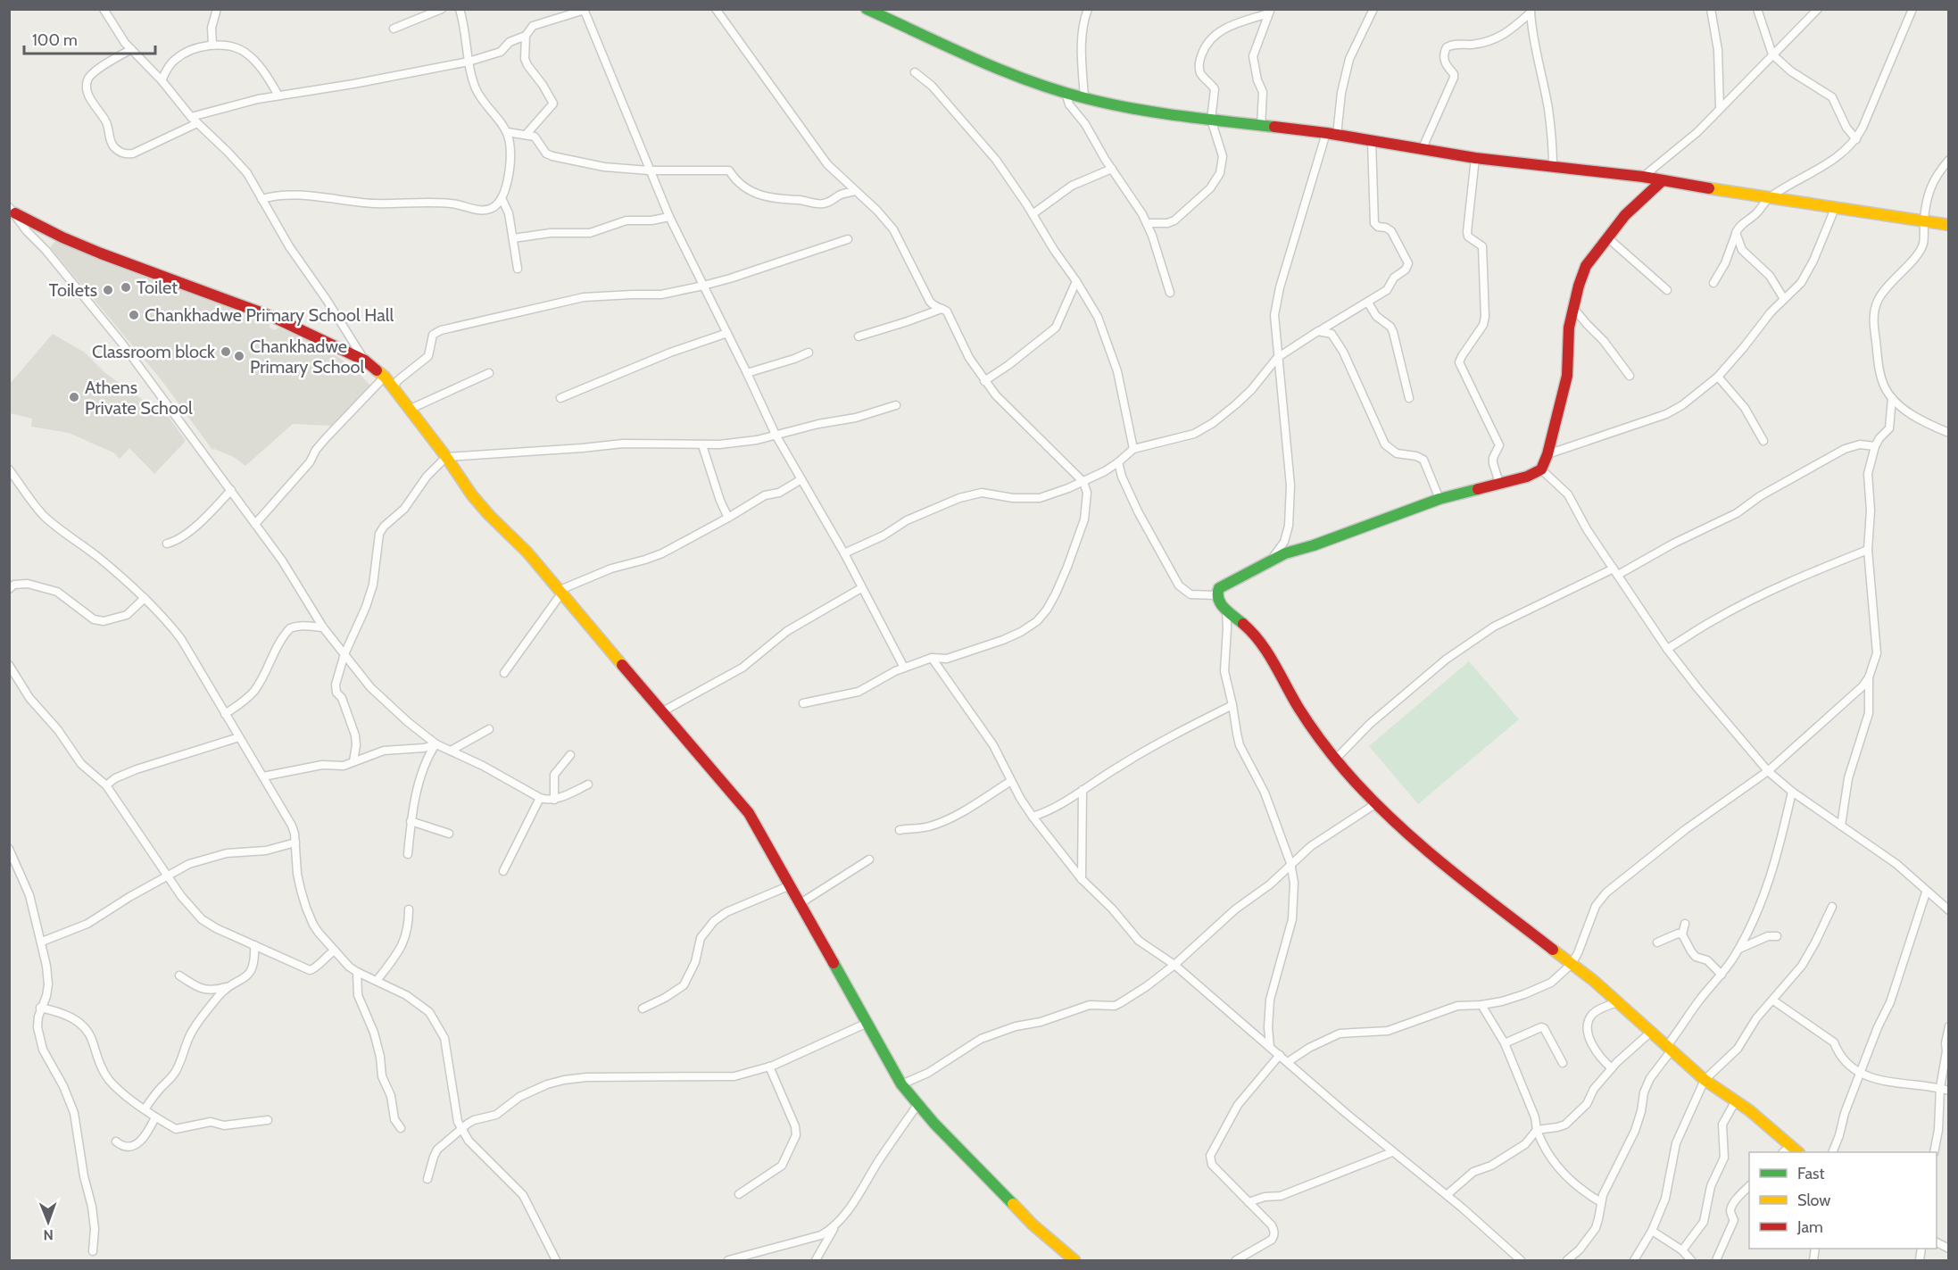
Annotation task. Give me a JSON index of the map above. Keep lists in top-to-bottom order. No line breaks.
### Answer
{"places":["Toilet","Toilets","Chankhadwe Primary School Hall","Classroom block","Chankhadwe Primary School","Athens Private School"],"legend":["Fast","Slow","Jam"],"scale_bar":"100 m","north":"bottom"}
